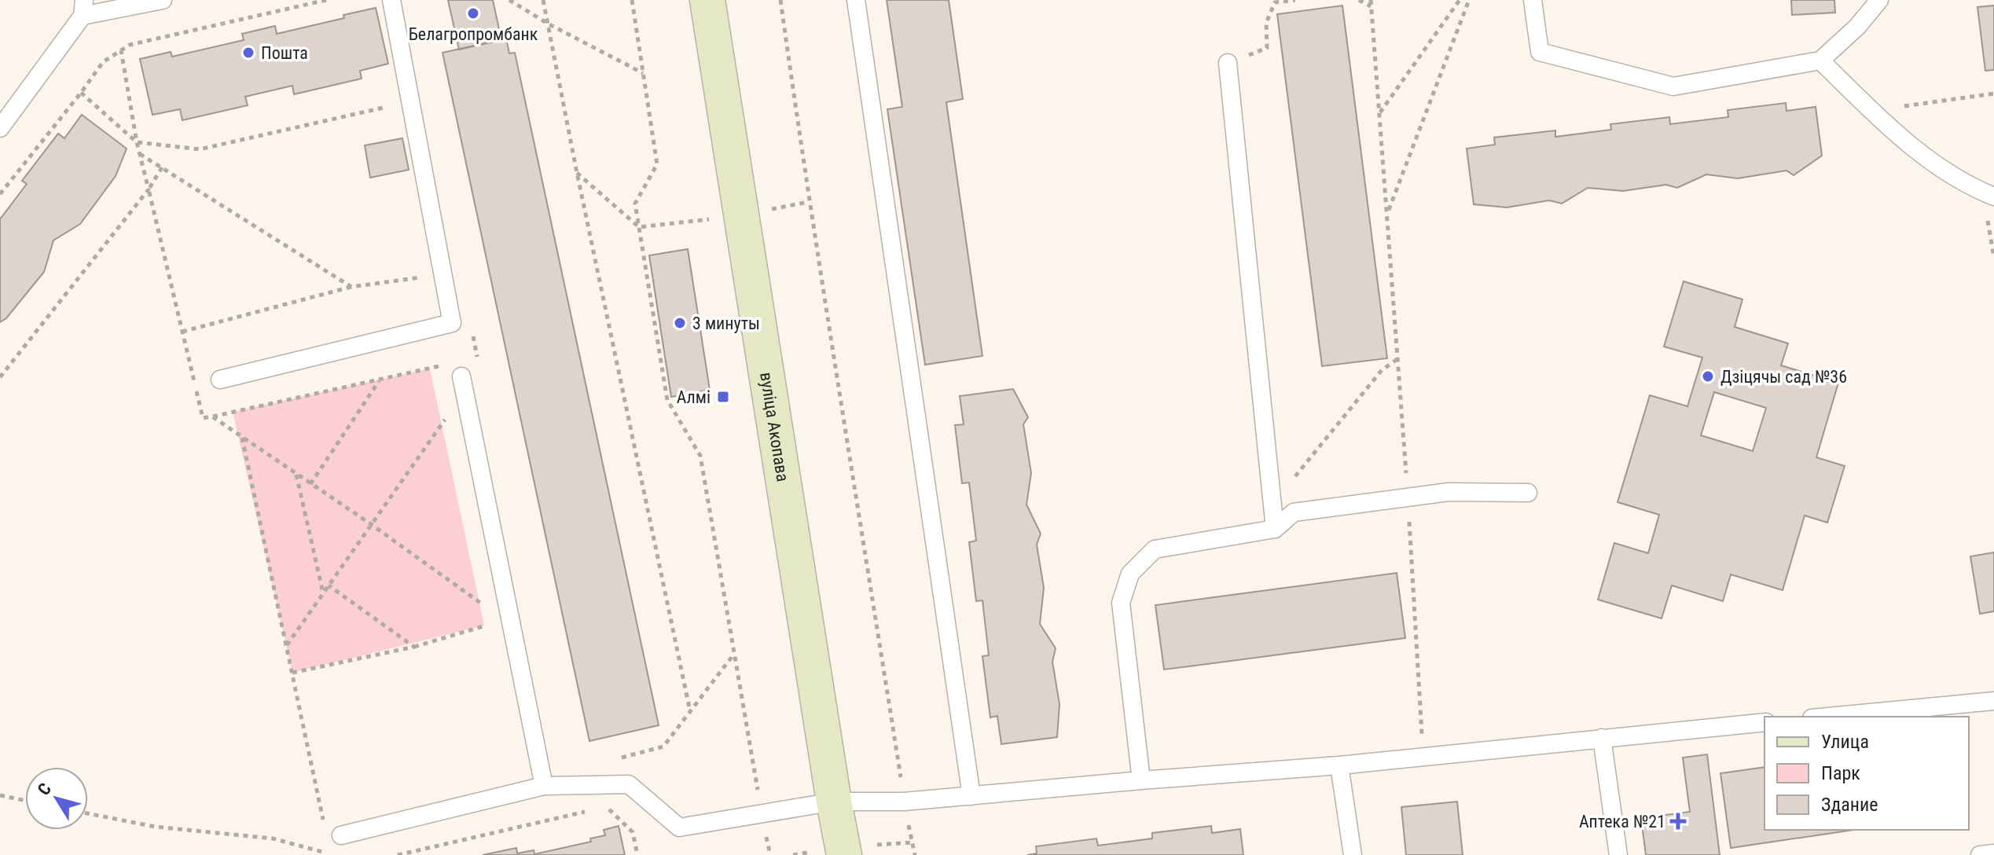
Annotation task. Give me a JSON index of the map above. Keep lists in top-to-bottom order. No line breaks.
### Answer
{"streets":{"main road":["вуліца Акопава"]},"places":{"other":["Белагропромбанк","Пошта","3 минуты","Дзіцячы сад №36"],"transit":["Алмі"],"health":["Аптека №21"]},"legend":["Улица","Парк","Здание"],"north":"top left"}
